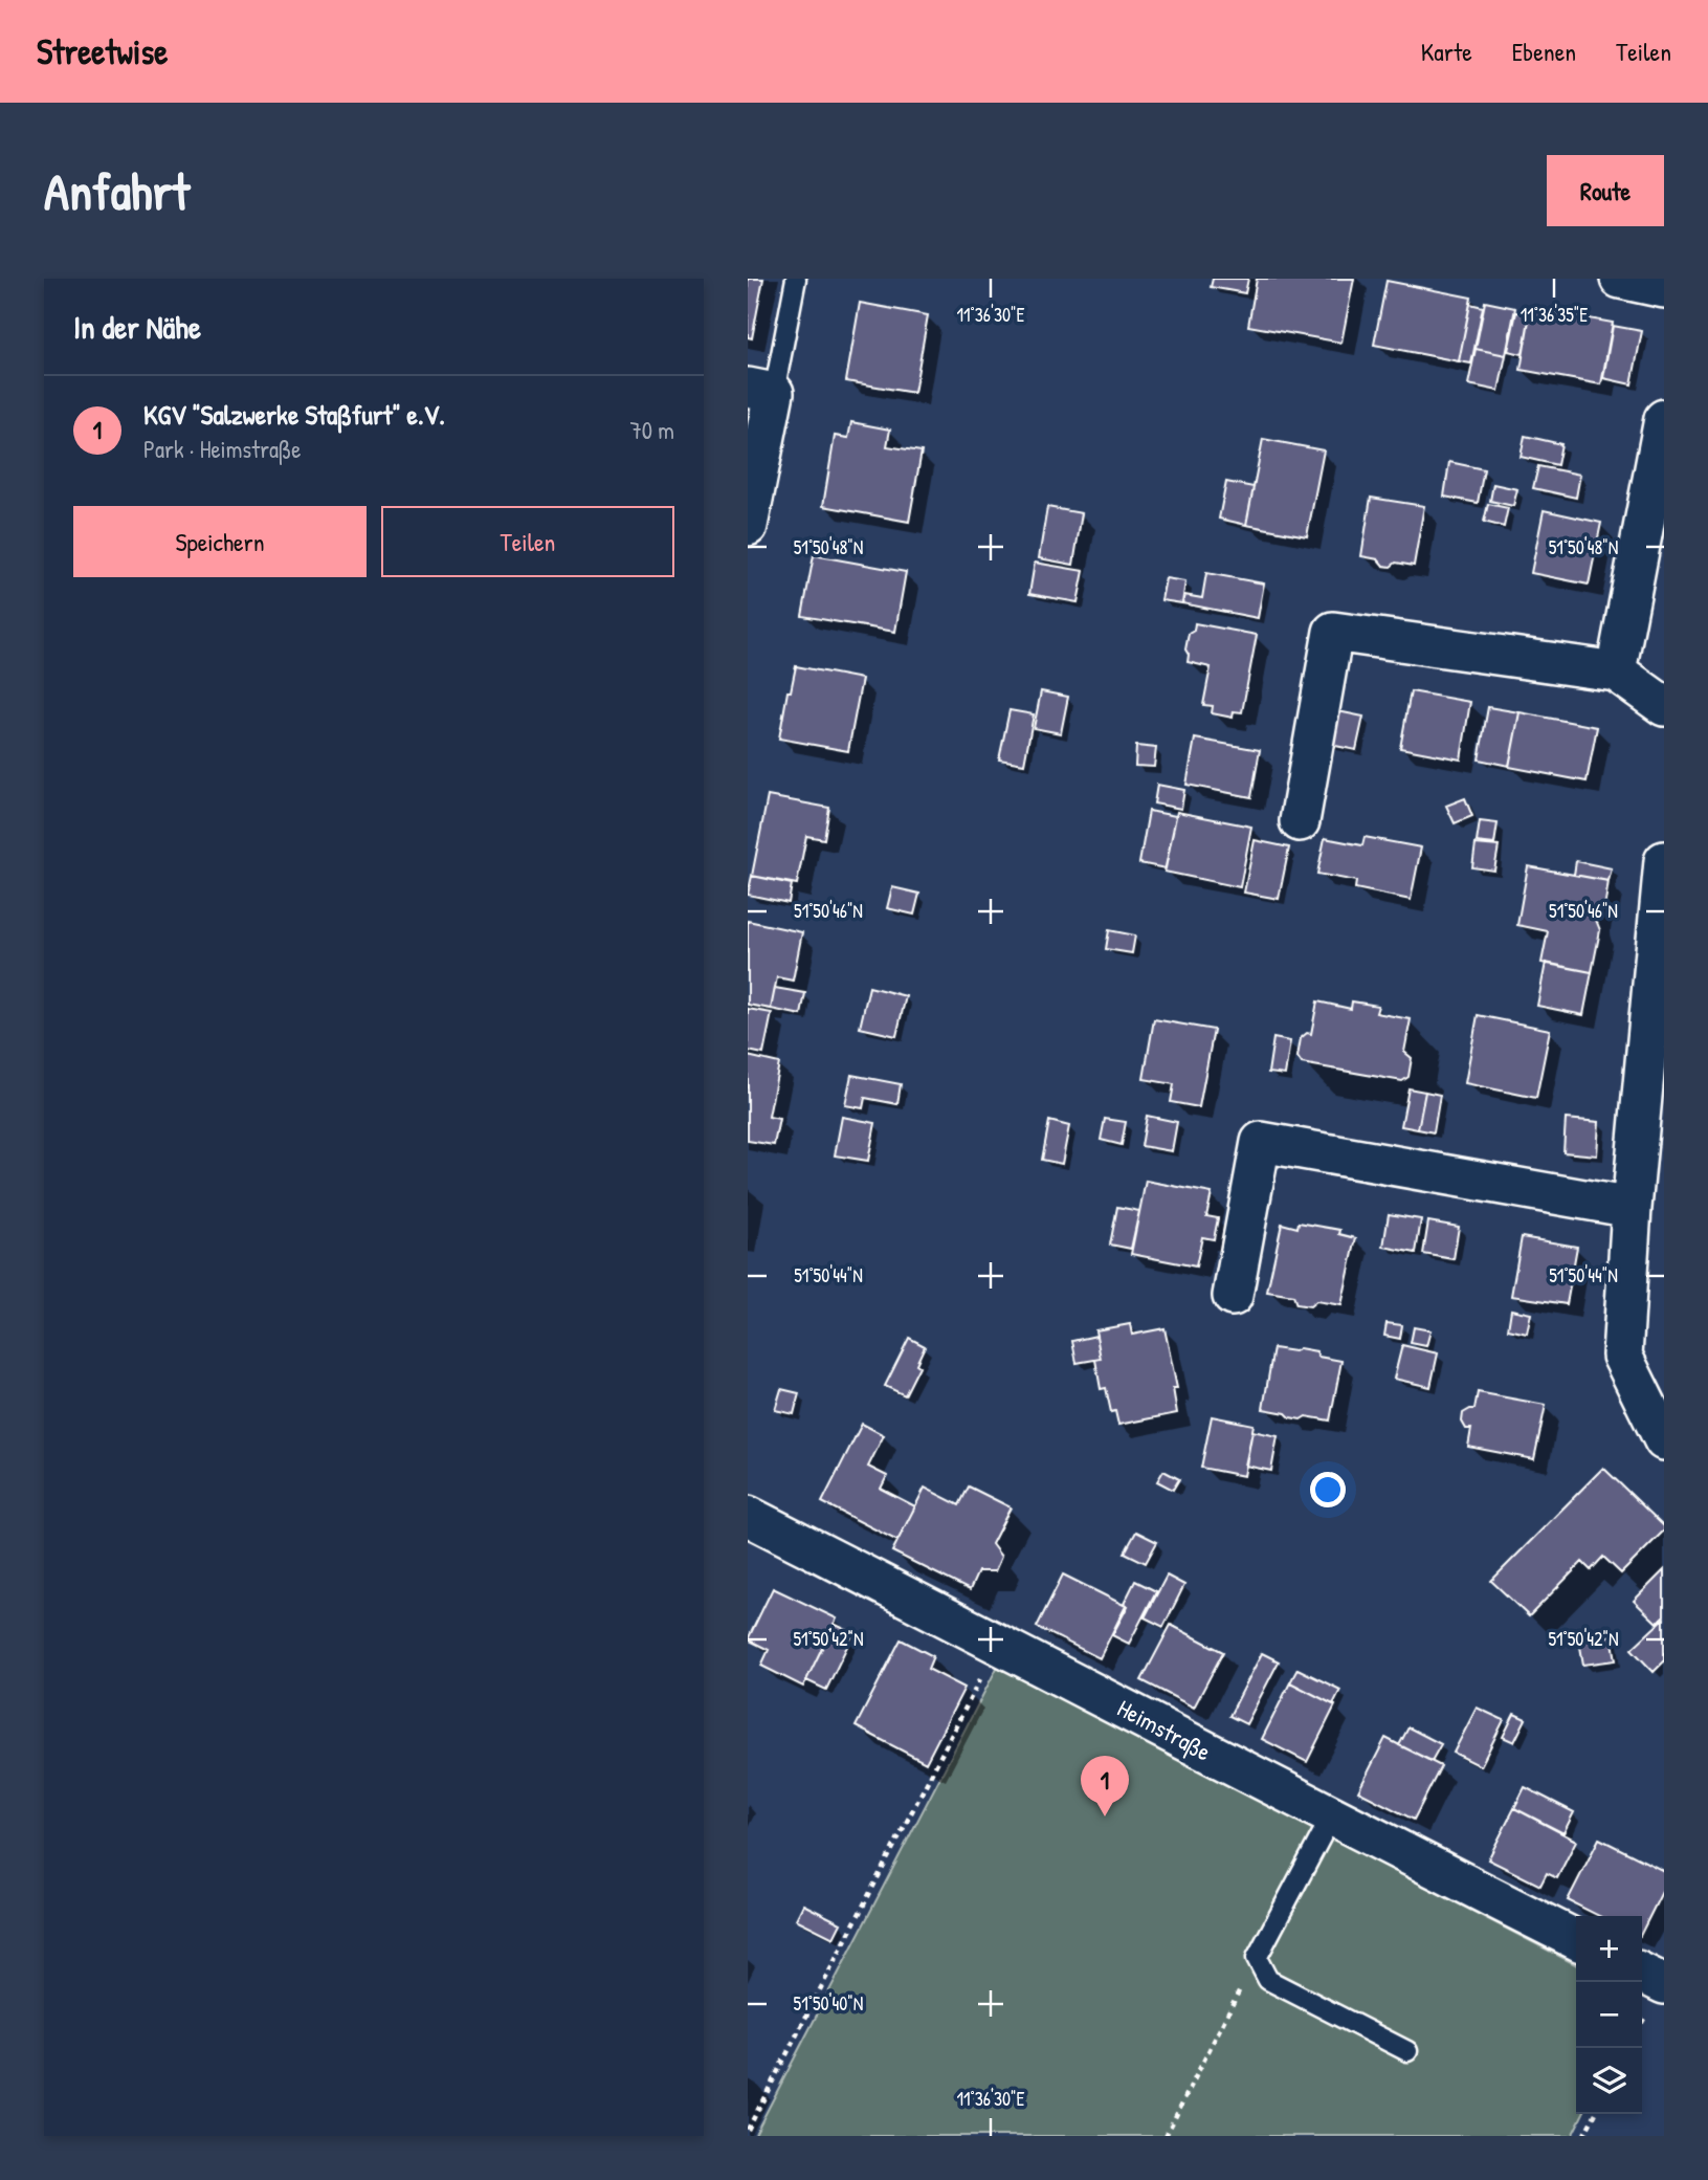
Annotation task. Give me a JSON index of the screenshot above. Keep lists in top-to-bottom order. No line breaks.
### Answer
{"streets":{"street":["Heimstraße"]},"page":{"header":"Streetwise","nav":["Karte","Ebenen","Teilen"],"buttons":["Route",["Speichern","Teilen"]],"title":"Anfahrt","heading":"In der Nähe","list":[{"mark":"1","name":"KGV \"Salzwerke Staßfurt\" e.V.","note":"Park · Heimstraße","value":"70 m"}],"pins":"1","map_buttons":["+","−"]},"coordinates":["11°36'30\"E","11°36'35\"E","51°50'48\"N","51°50'46\"N","51°50'44\"N","51°50'42\"N","51°50'40\"N"]}
